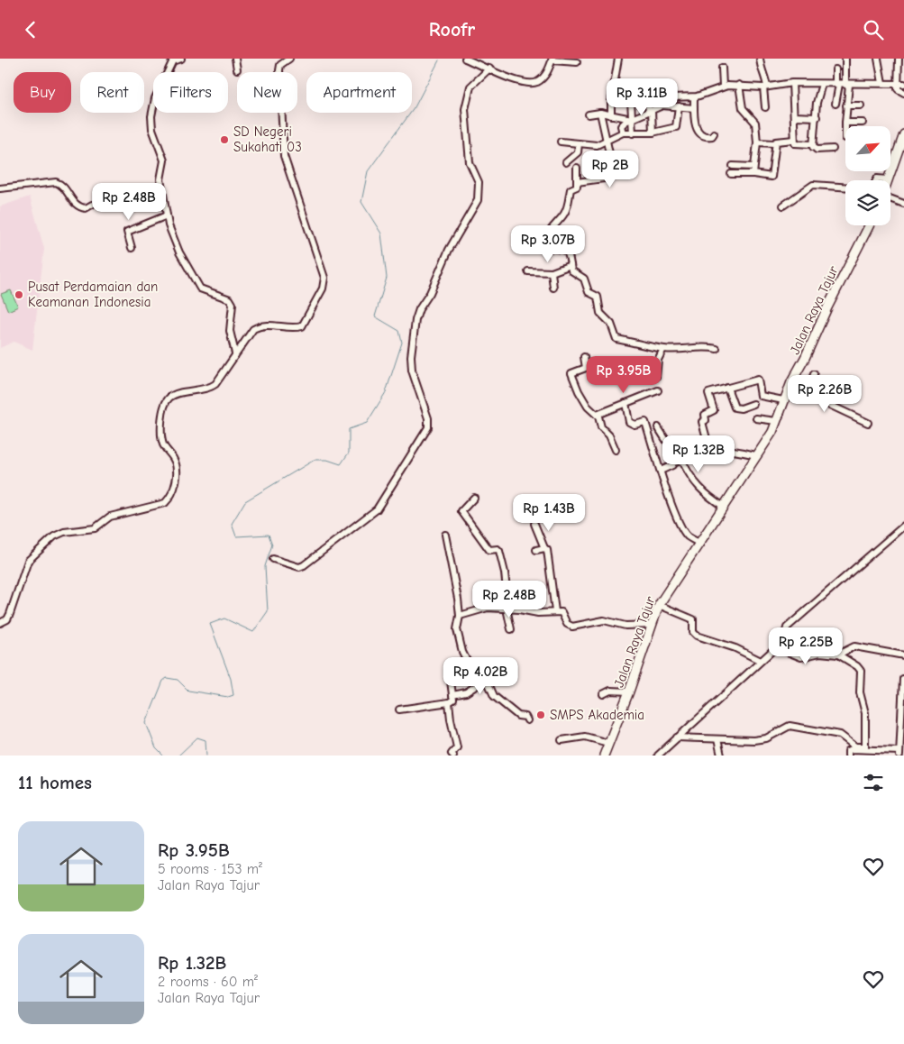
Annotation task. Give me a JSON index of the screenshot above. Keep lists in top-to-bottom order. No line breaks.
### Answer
{"streets":{"main road":["Jalan Raya Tajur"]},"places":["SD Negeri Sukahati 03","Pusat Perdamaian dan Keamanan Indonesia","SMPS Akademia"],"north":"top right","page":{"header":"Roofr","chip":["Buy","Rent","Filters","New","Apartment"],"price":["Rp 3.11B","Rp 2B","Rp 2.48B","Rp 3.07B","Rp 3.95B","Rp 2.26B","Rp 1.32B","Rp 1.43B","Rp 2.48B","Rp 2.25B","Rp 4.02B"],"heading":"11 homes","list":[{"name":"Rp 3.95B","note":"5 rooms · 153 m² · Jalan Raya Tajur"},{"name":"Rp 1.32B","note":"2 rooms · 60 m² · Jalan Raya Tajur"}]}}
